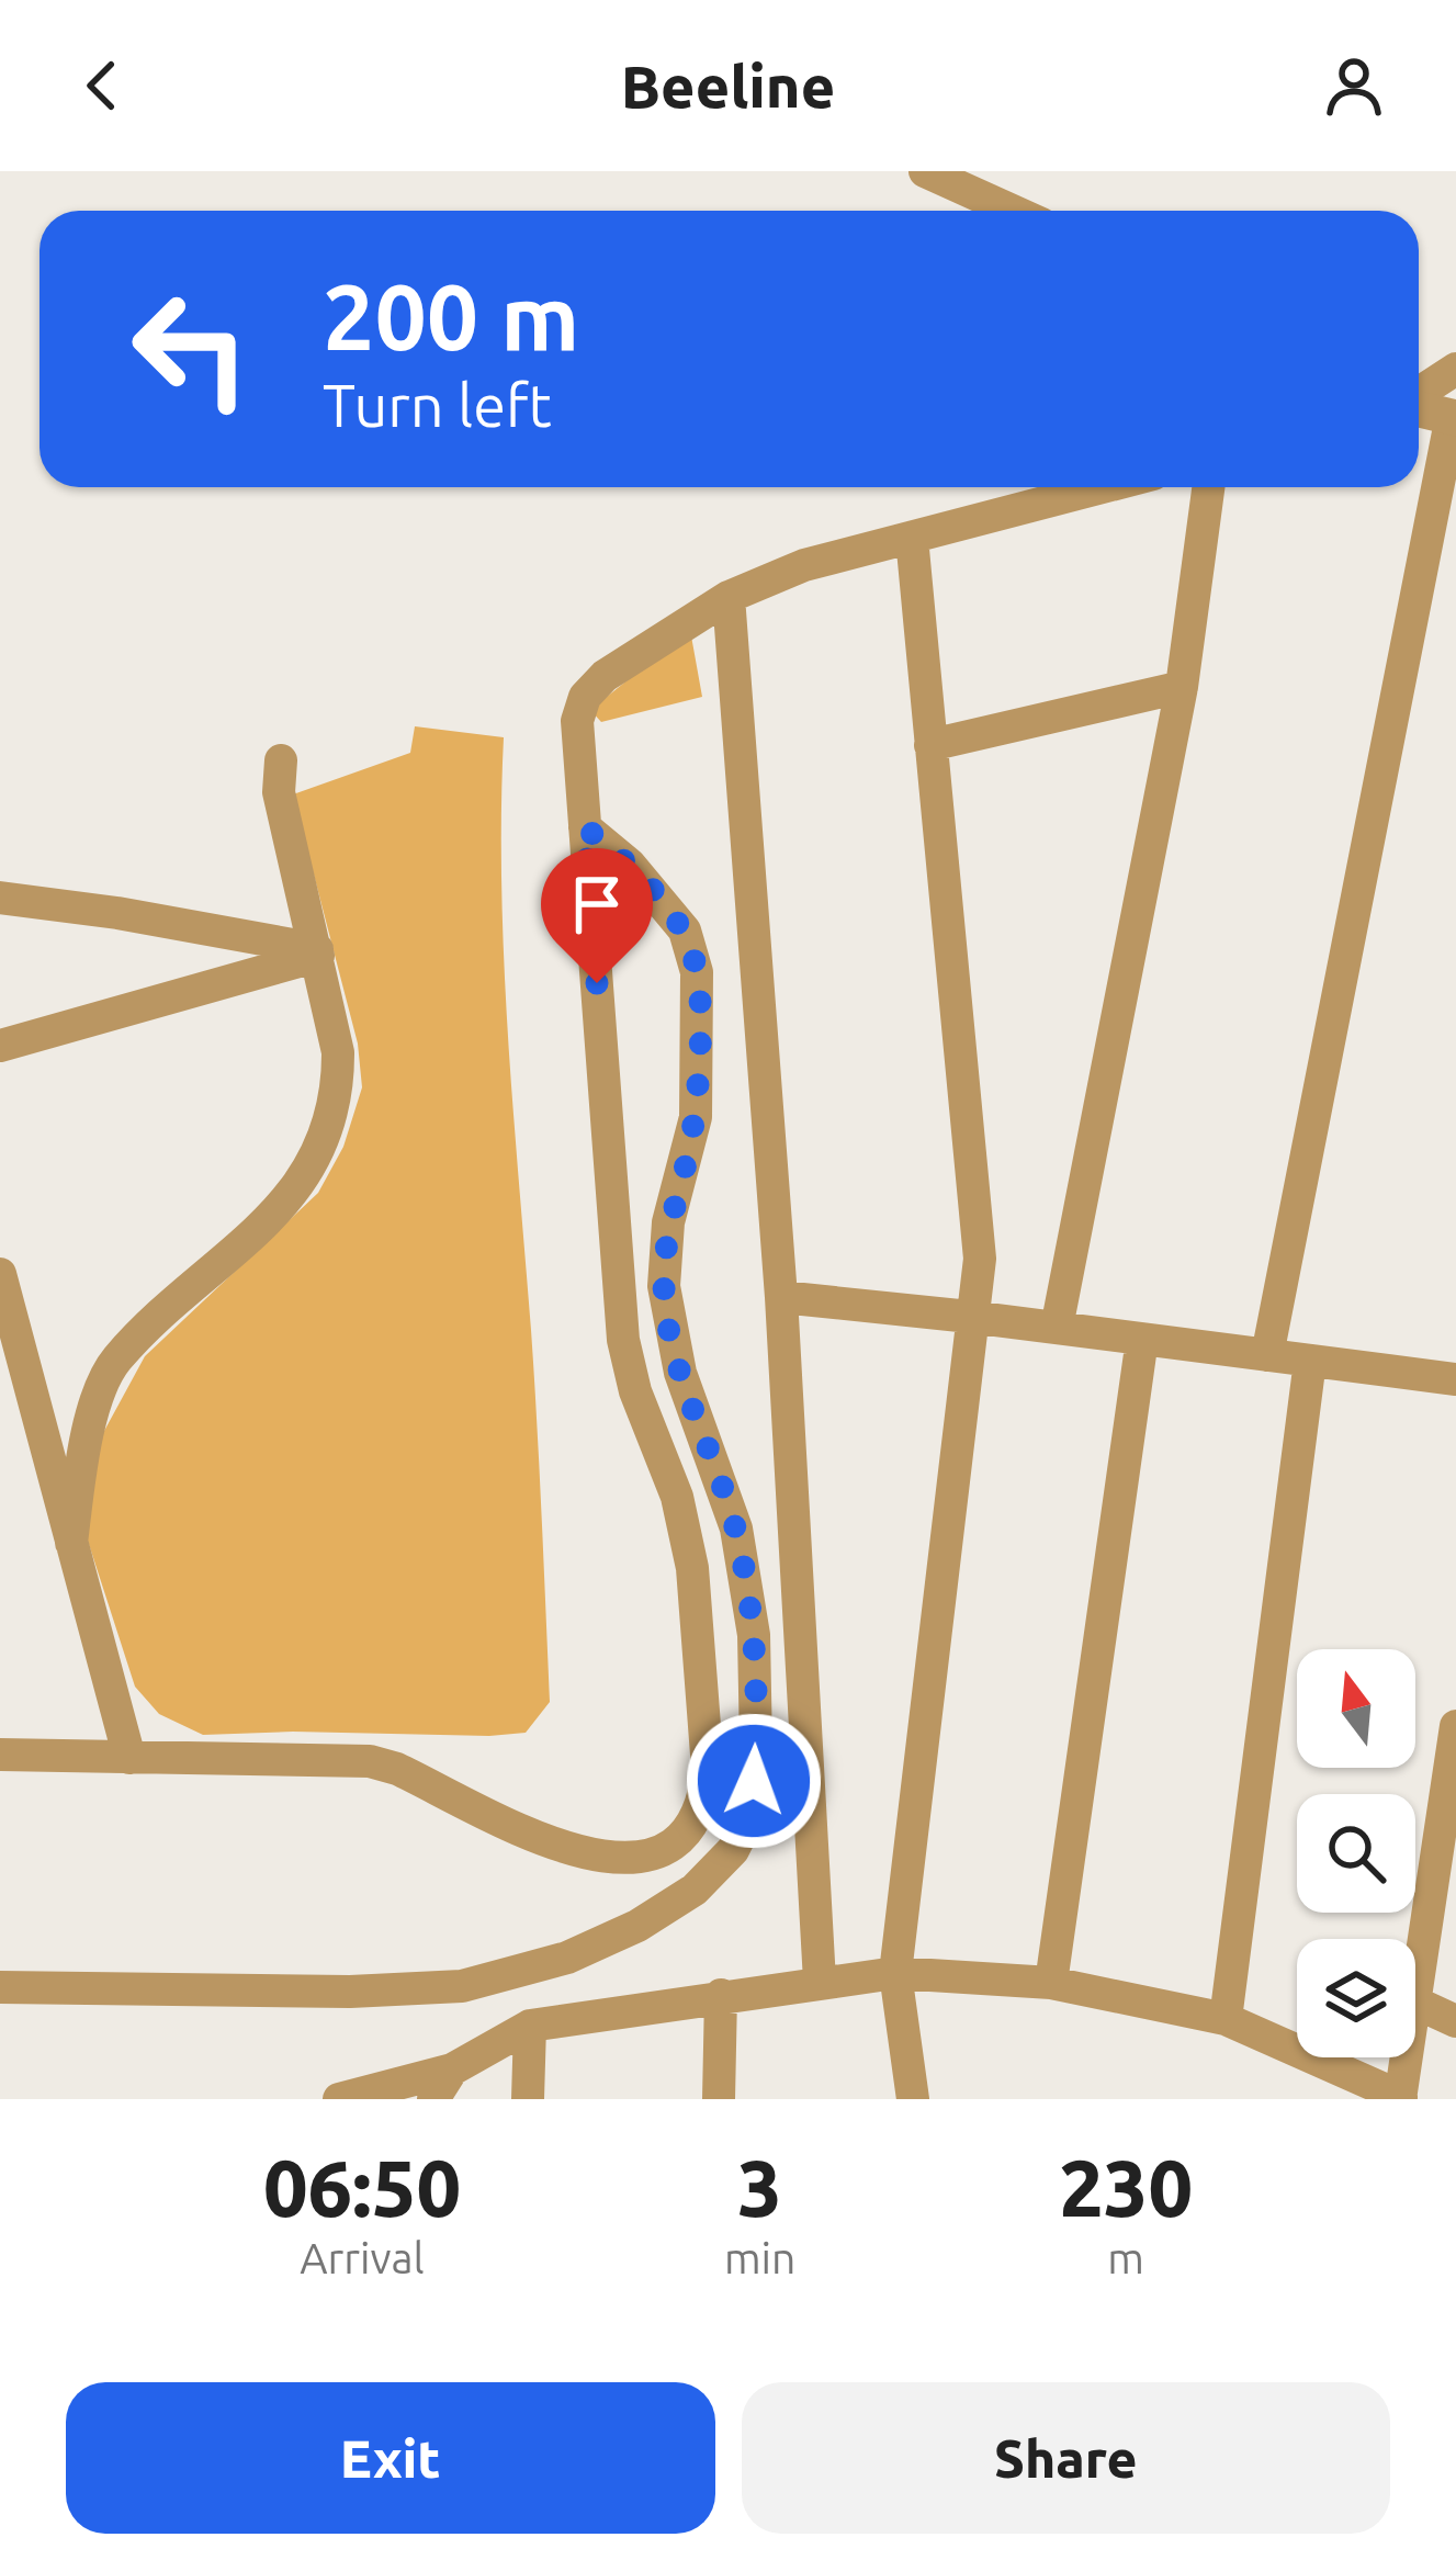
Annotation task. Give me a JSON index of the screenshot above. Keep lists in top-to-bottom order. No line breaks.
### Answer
{"north":"top","page":{"header":"Beeline","turn":["200 m","Turn left"],"eta":["06:50","Arrival","3","min","230","m"],"buttons":["Exit","Share"]}}
